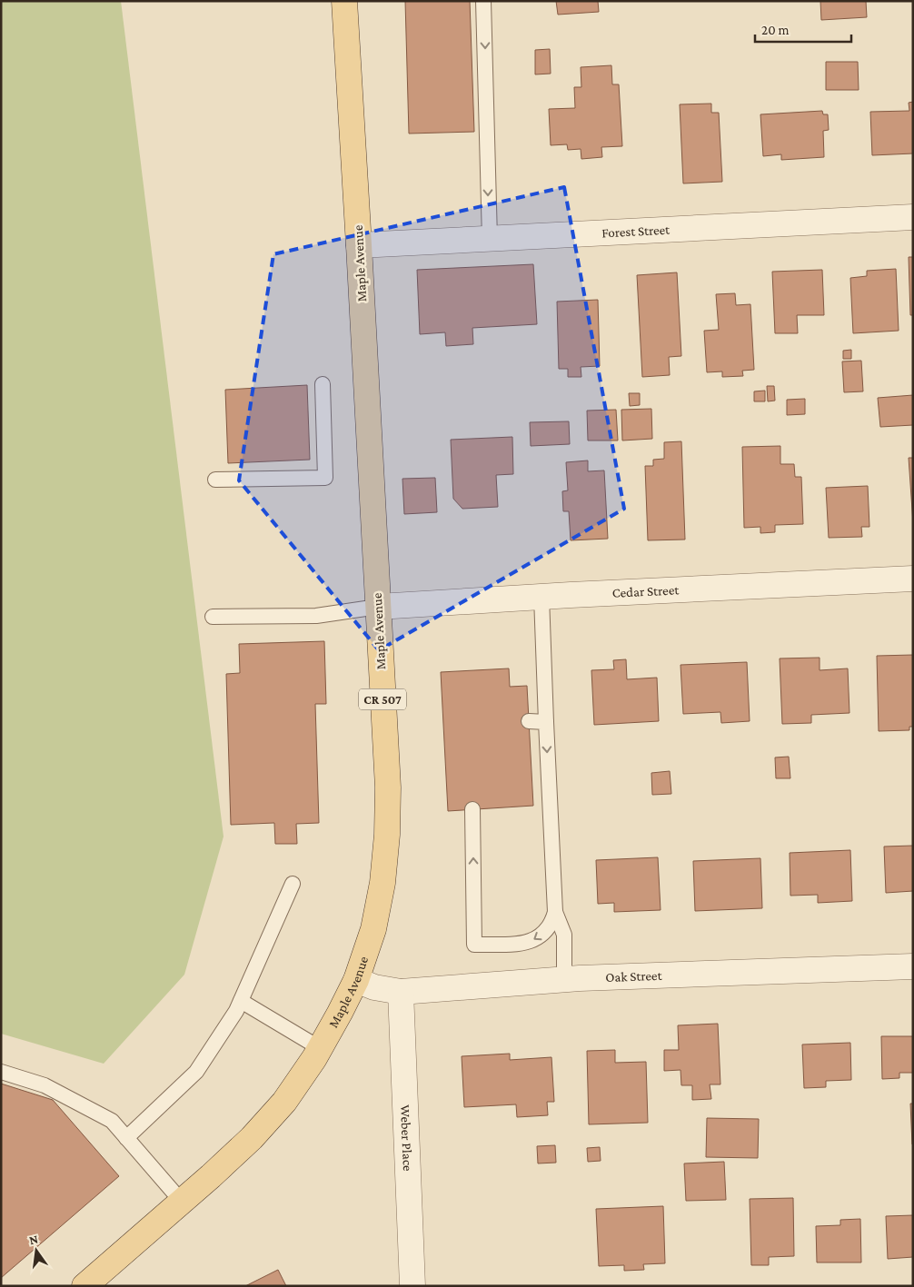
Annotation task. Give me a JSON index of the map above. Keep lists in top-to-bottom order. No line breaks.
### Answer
{"streets":{"main road":["Maple Avenue","CR 507"],"street":["Forest Street","Cedar Street","Oak Street","Weber Place"]},"crossings":[["Forest Street","Maple Avenue"],["Maple Avenue","Cedar Street"],["Maple Avenue","Oak Street"],["Oak Street","Weber Place"]],"scale_bar":"20 m","north":"top"}
